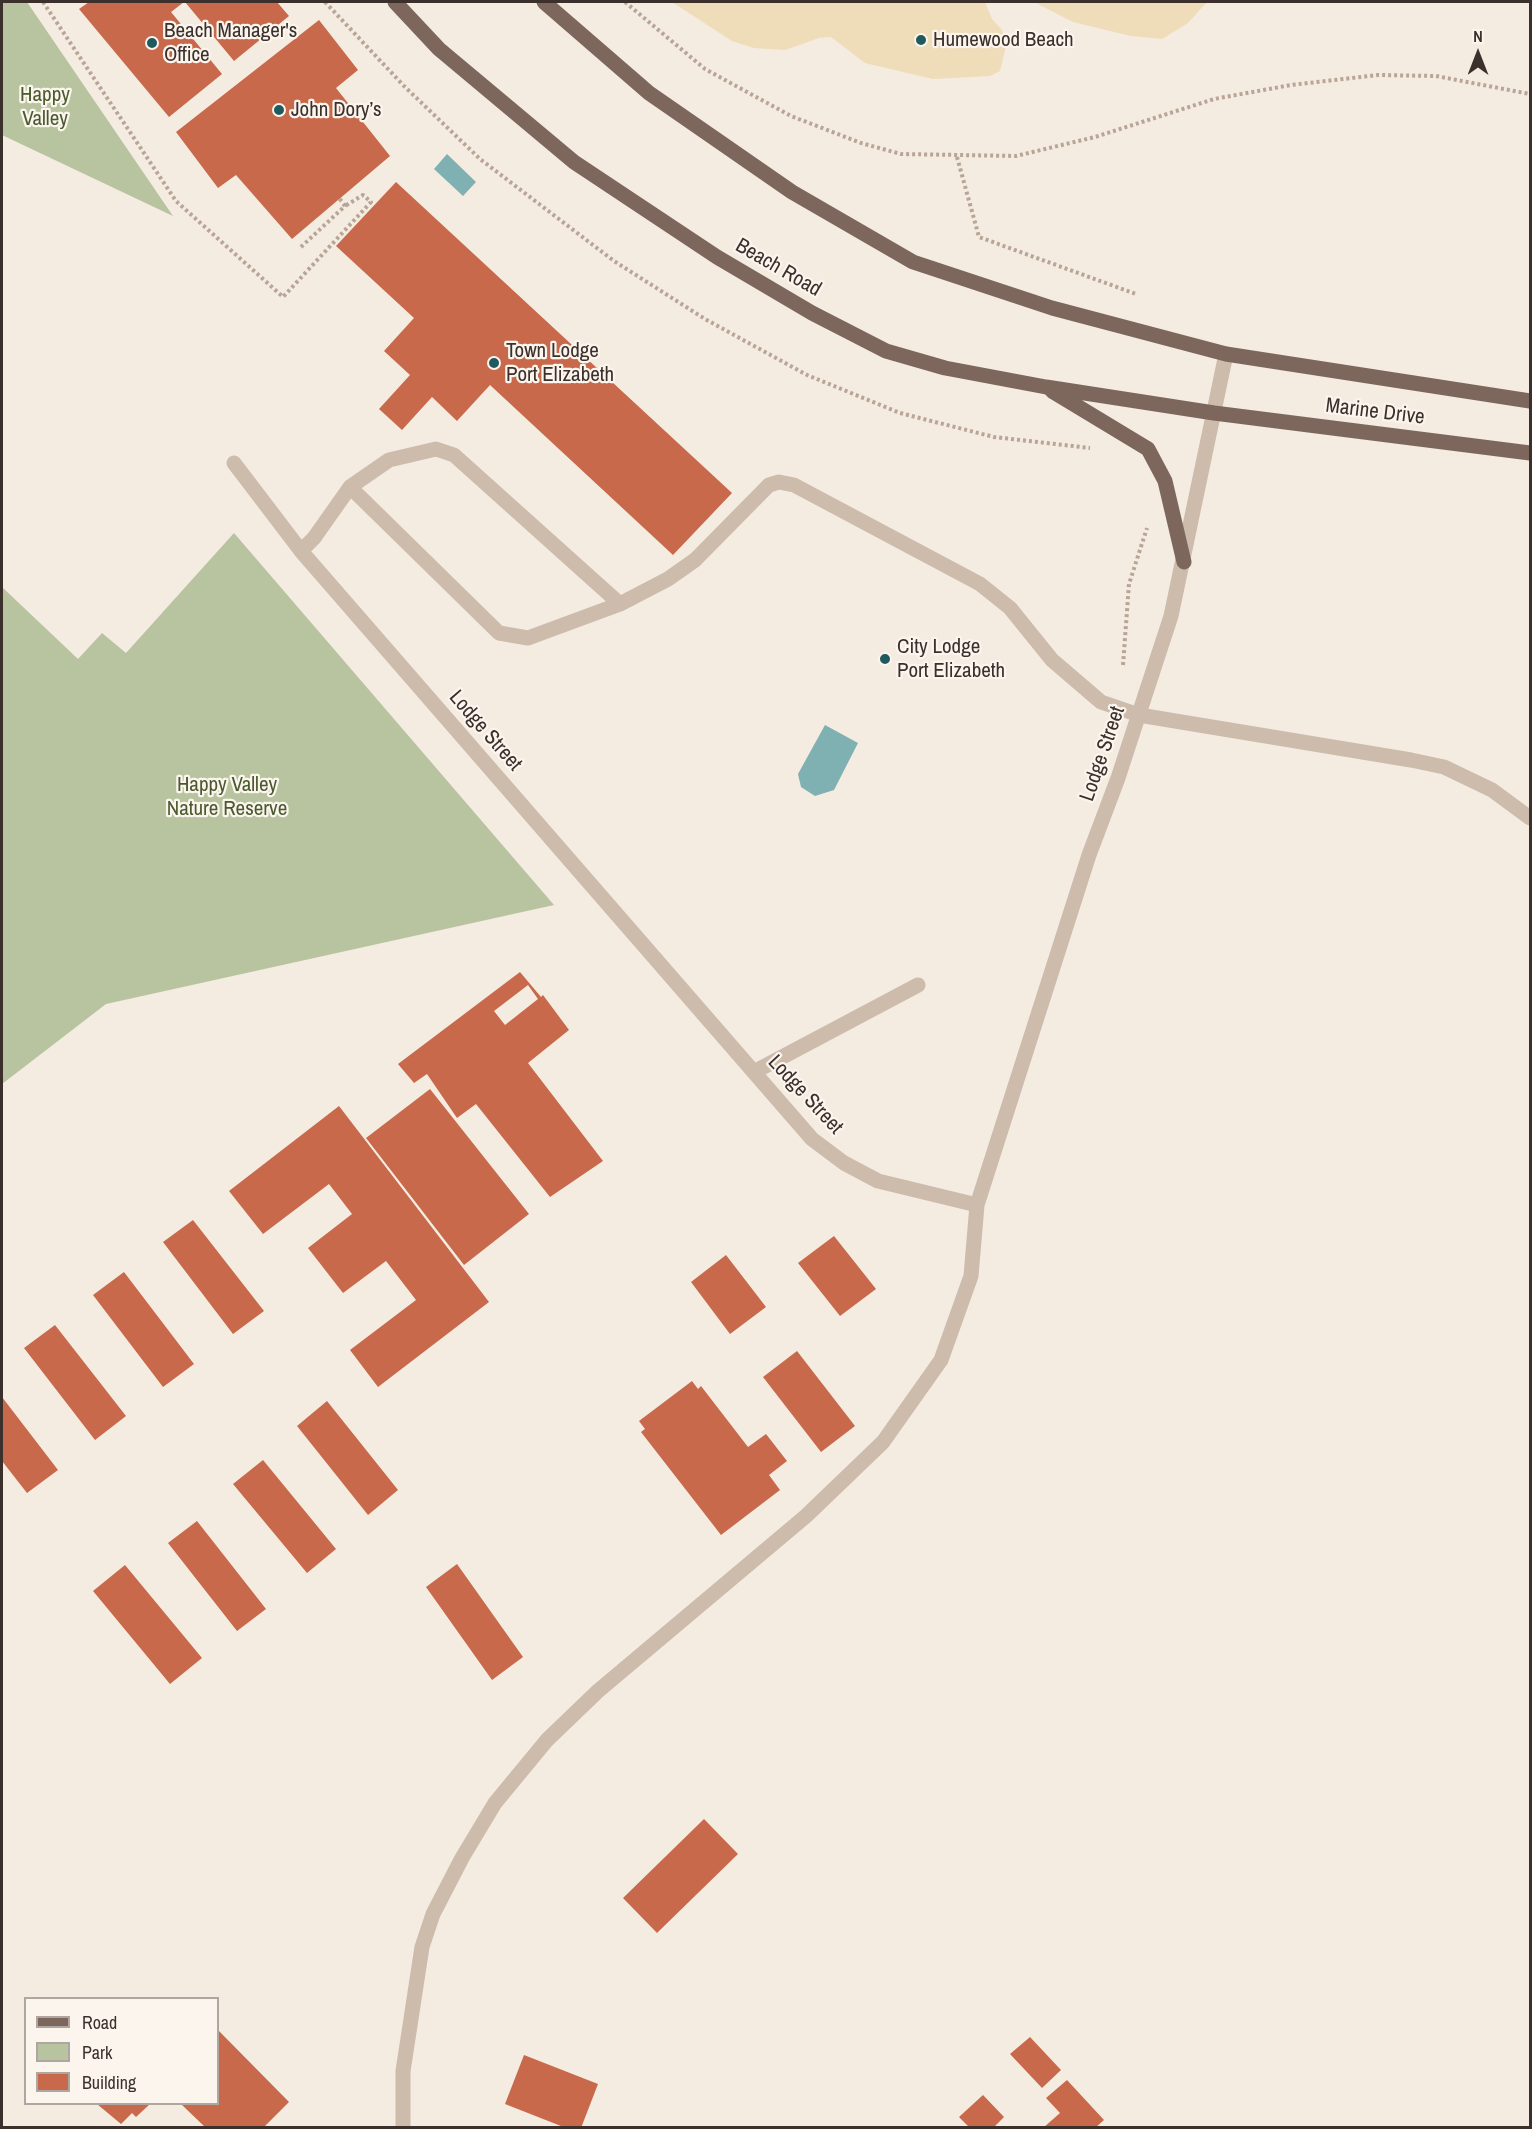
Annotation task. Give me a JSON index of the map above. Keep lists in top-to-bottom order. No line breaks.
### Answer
{"streets":{"main road":["Beach Road","Marine Drive"],"lane":["Lodge Street"]},"crossings":[["Beach Road","Marine Drive"],["Beach Road","Lodge Street"],["Marine Drive","Lodge Street"]],"parks":["Happy Valley","Happy Valley Nature Reserve"],"places":["Humewood Beach","Beach Manager's Office","John Dory’s","Town Lodge Port Elizabeth","City Lodge Port Elizabeth"],"legend":["Road","Park","Building"],"north":"top"}
